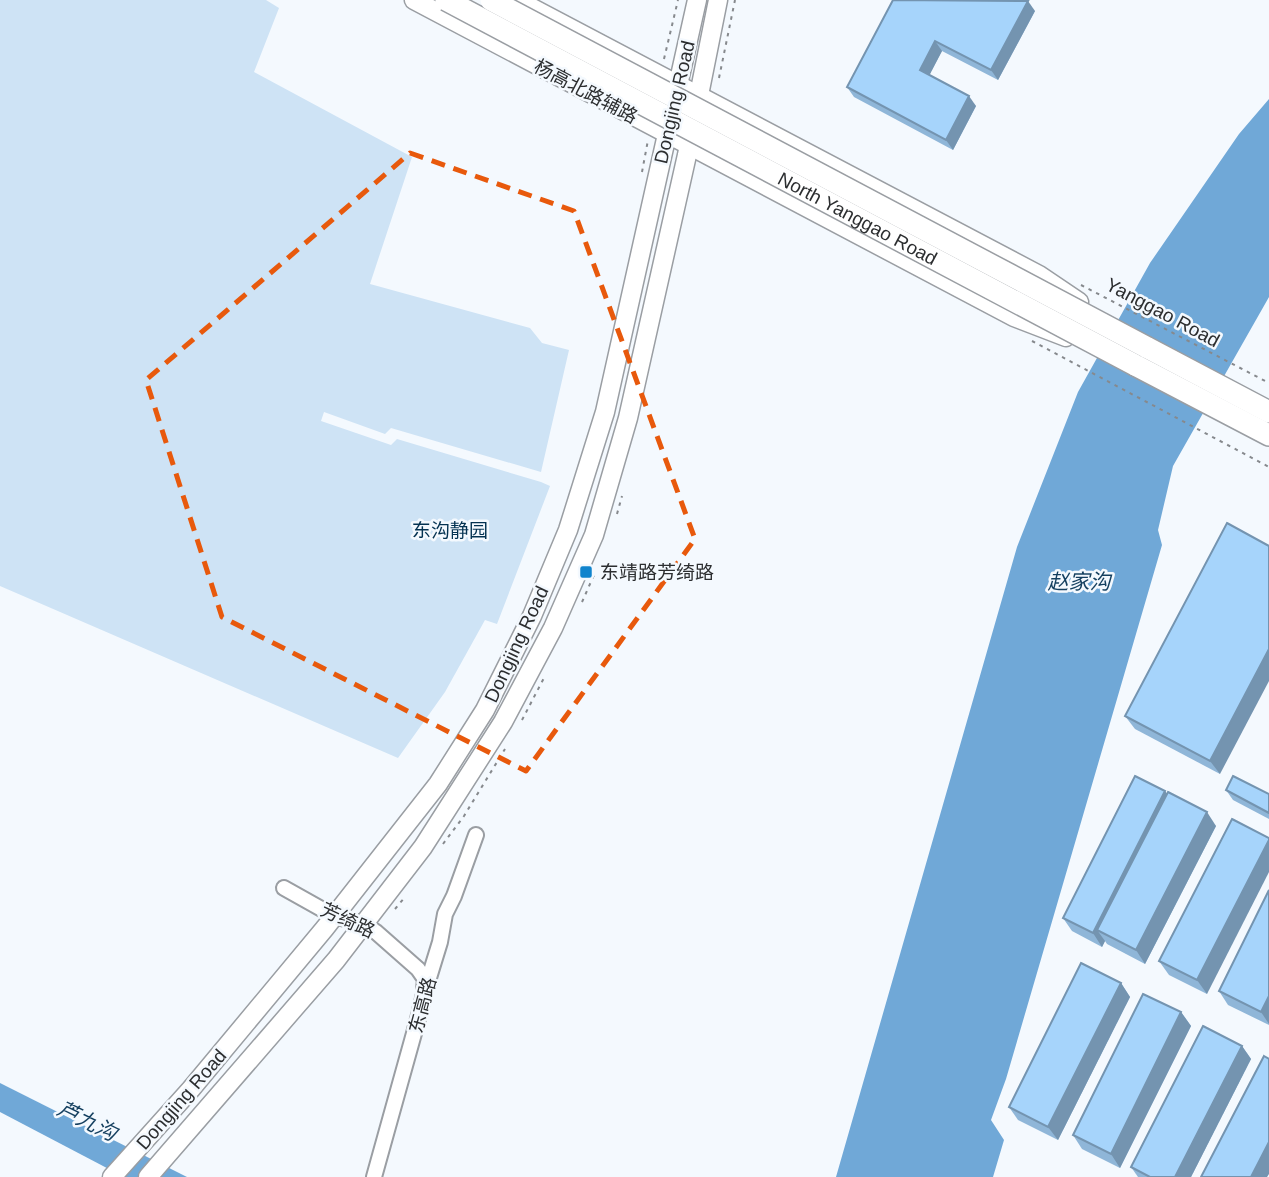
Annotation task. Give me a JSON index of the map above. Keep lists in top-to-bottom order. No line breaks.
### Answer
{"streets":{"highway":["North Yanggao Road"],"main road":["杨高北路辅路","Dongjing Road"],"street":["芳绮路","东高路"],"path":["Yanggao Road"]},"crossings":[["杨高北路辅路","Dongjing Road"],["杨高北路辅路","North Yanggao Road"],["Dongjing Road","芳绮路"],["芳绮路","东高路"]],"water":["赵家沟","芦九沟"],"parks":["东沟静园"],"places":{"transit":["东靖路芳绮路"]}}
